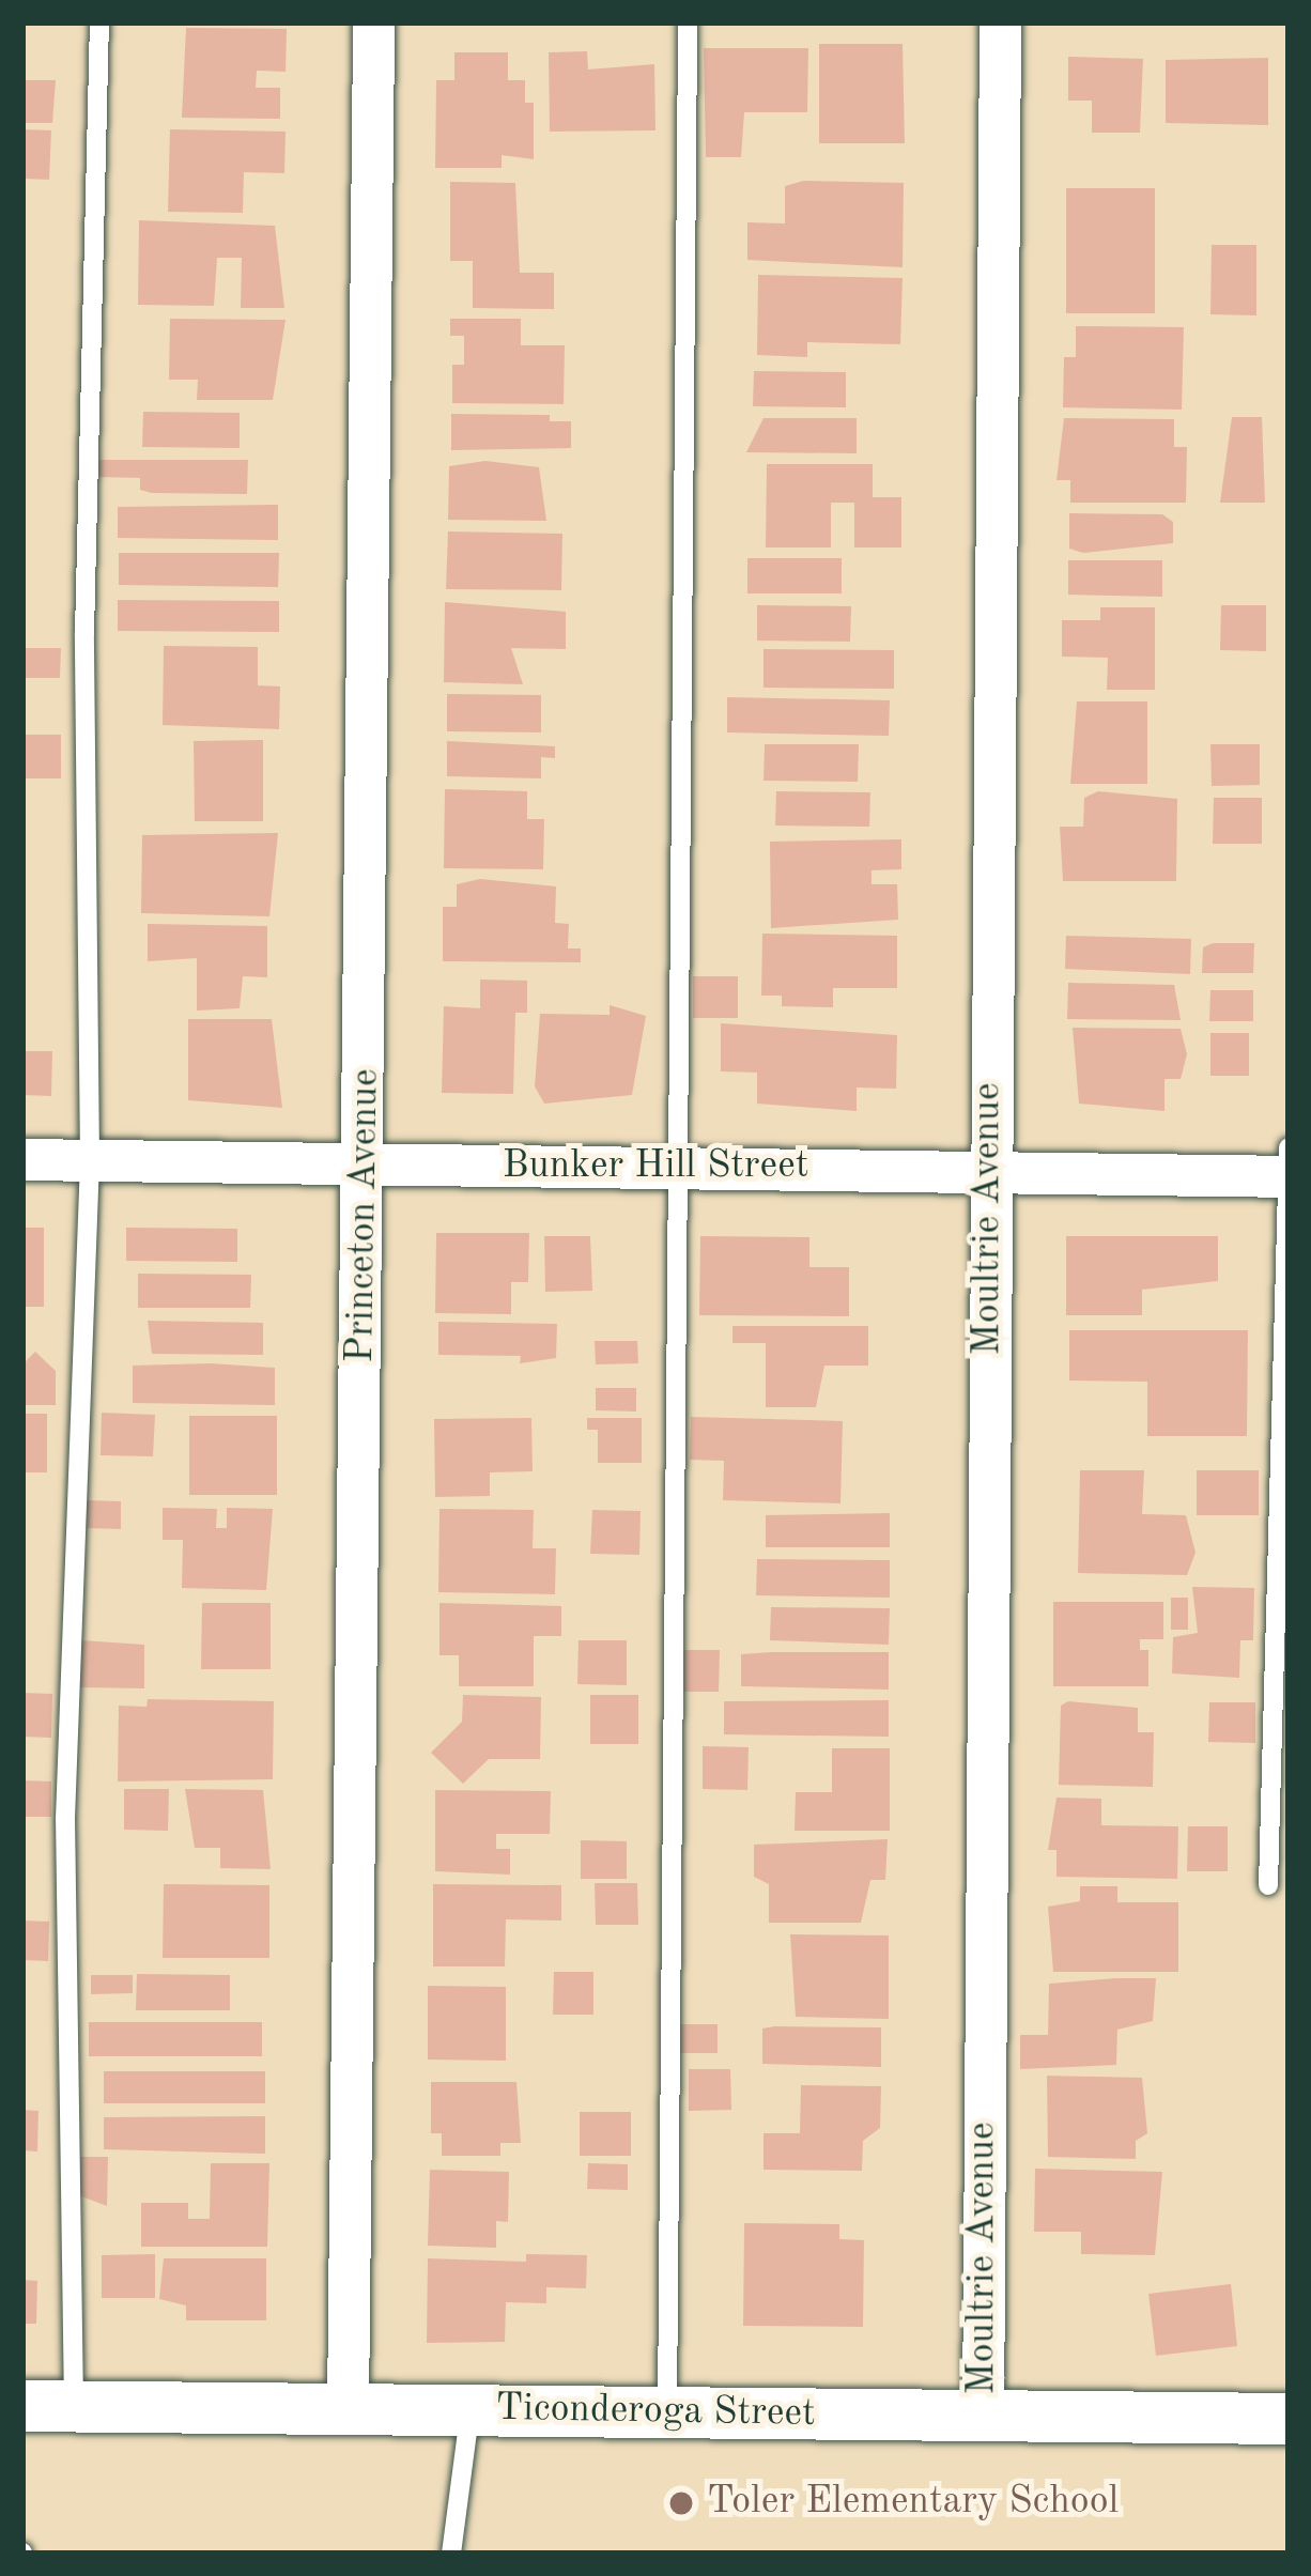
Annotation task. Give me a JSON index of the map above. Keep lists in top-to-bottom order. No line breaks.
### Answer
{"streets":{"street":["Bunker Hill Street","Princeton Avenue","Moultrie Avenue","Ticonderoga Street"]},"crossings":[["Bunker Hill Street","Princeton Avenue"],["Bunker Hill Street","Moultrie Avenue"],["Princeton Avenue","Ticonderoga Street"],["Moultrie Avenue","Ticonderoga Street"]],"places":["Toler Elementary School"]}
